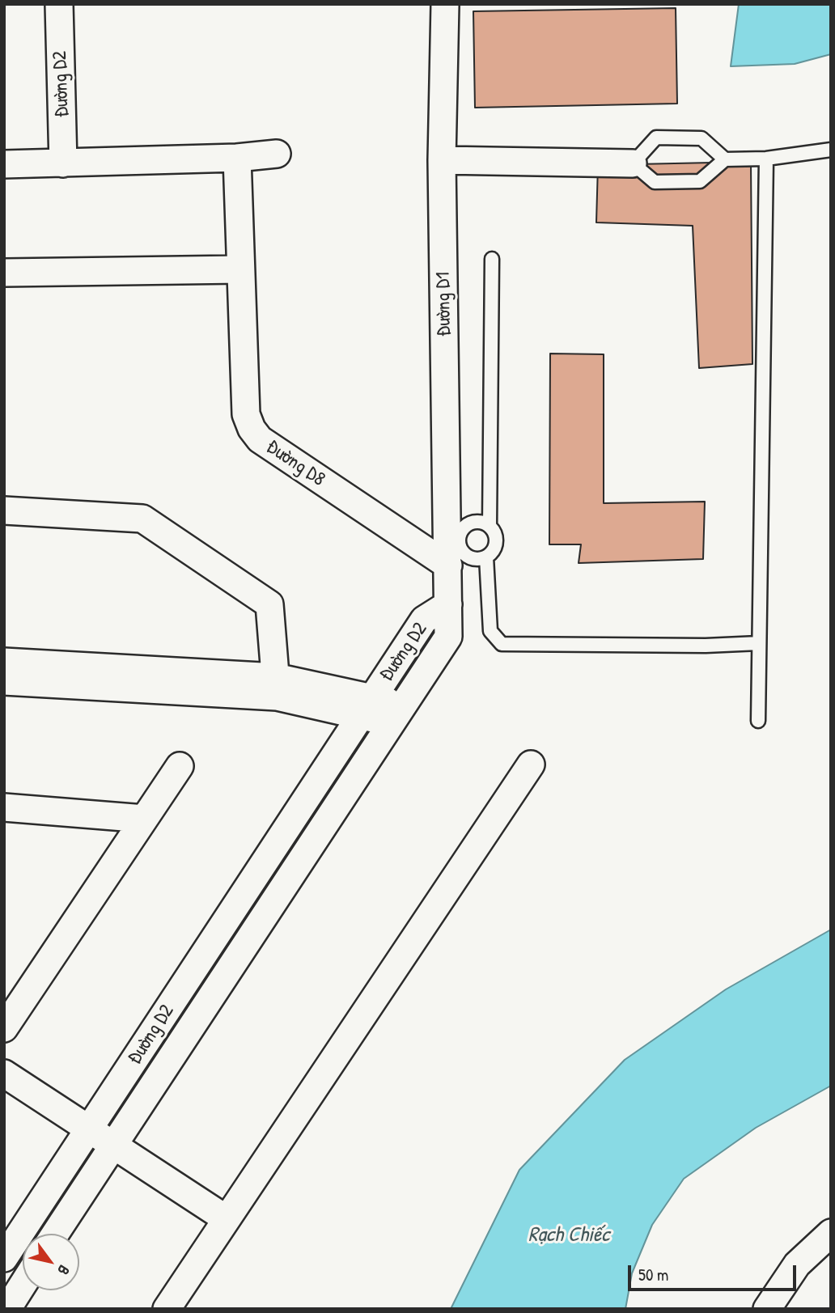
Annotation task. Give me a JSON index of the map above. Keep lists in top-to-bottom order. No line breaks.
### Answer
{"streets":{"street":["Đường D2","Đường D1","Đường D8"]},"crossings":[["Đường D2","Đường D1"],["Đường D1","Đường D8"]],"water":["Rạch Chiếc"],"scale_bar":"50 m","north":"bottom right"}
